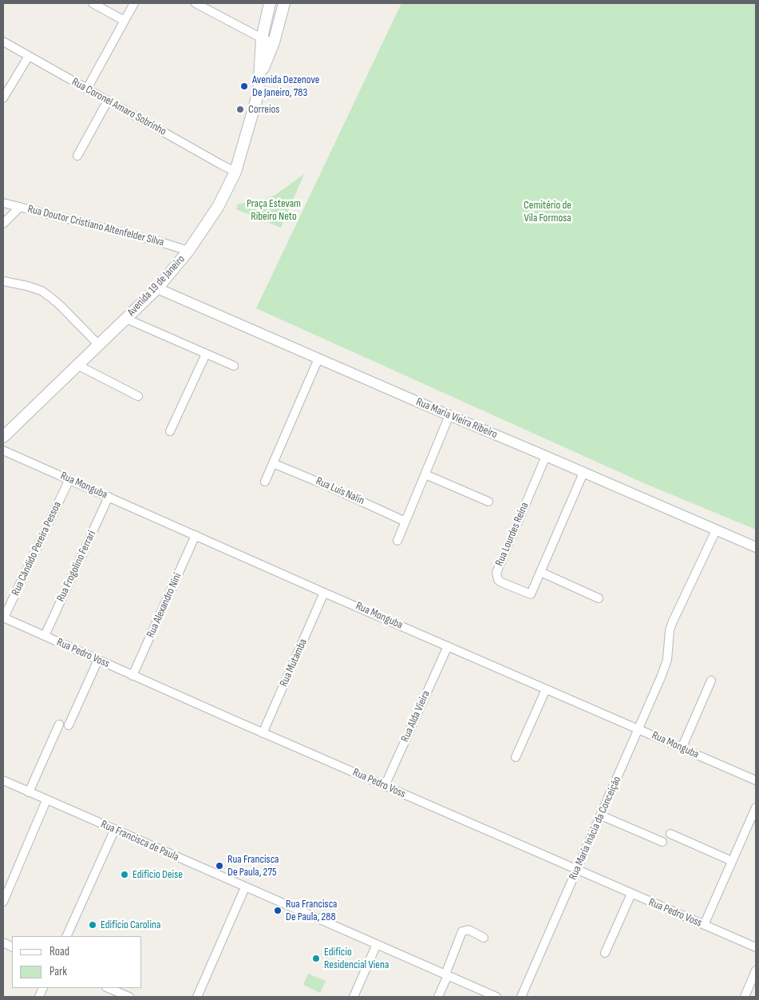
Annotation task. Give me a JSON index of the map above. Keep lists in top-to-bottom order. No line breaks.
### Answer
{"streets":{"main road":["Avenida 19 de Janeiro"],"street":["Rua Coronel Amaro Sobrinho","Rua Doutor Cristiano Altenfelder Silva","Rua Maria Vieira Ribeiro","Rua Monguba","Rua Luís Nalin","Rua Lourdes Reina","Rua Cândido Pereira Pessoa","Rua Frogolino Ferrari","Rua Alexandro Nini","Rua Pedro Voss","Rua Mutamba","Rua Alda Vieira","Rua Maria Inácia da Conceição","Rua Francisca de Paula"]},"crossings":[["Rua Coronel Amaro Sobrinho","Avenida 19 de Janeiro"],["Rua Doutor Cristiano Altenfelder Silva","Avenida 19 de Janeiro"],["Avenida 19 de Janeiro","Rua Maria Vieira Ribeiro"],["Rua Maria Vieira Ribeiro","Rua Lourdes Reina"],["Rua Maria Vieira Ribeiro","Rua Maria Inácia da Conceição"],["Rua Monguba","Rua Cândido Pereira Pessoa"],["Rua Monguba","Rua Frogolino Ferrari"],["Rua Monguba","Rua Alexandro Nini"],["Rua Monguba","Rua Mutamba"],["Rua Monguba","Rua Alda Vieira"],["Rua Monguba","Rua Maria Inácia da Conceição"],["Rua Cândido Pereira Pessoa","Rua Pedro Voss"],["Rua Frogolino Ferrari","Rua Pedro Voss"],["Rua Alexandro Nini","Rua Pedro Voss"],["Rua Pedro Voss","Rua Mutamba"],["Rua Pedro Voss","Rua Alda Vieira"],["Rua Pedro Voss","Rua Maria Inácia da Conceição"]],"parks":["Praça Estevam Ribeiro Neto","Cemitério de Vila Formosa"],"places":["Avenida Dezenove De Janeiro, 783","Correios","Rua Francisca De Paula, 275","Edifício Deise","Rua Francisca De Paula, 288","Edifício Carolina","Edifício Residencial Viena"],"legend":["Road","Park"]}
